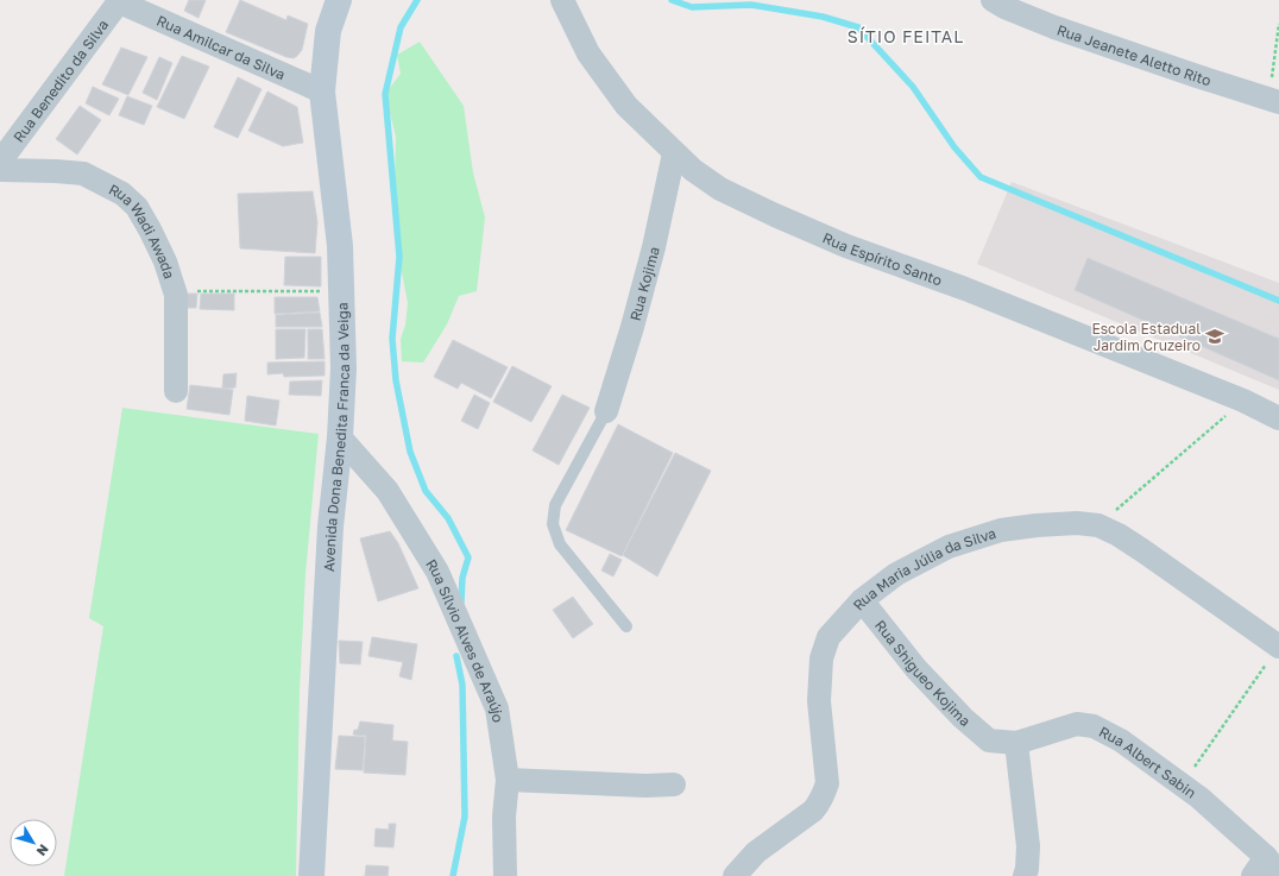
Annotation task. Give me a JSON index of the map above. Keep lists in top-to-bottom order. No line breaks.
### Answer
{"streets":{"main road":["Avenida Dona Benedita Franca da Veiga"],"street":["Rua Amilcar da Silva","Rua Jeanete Aletto Rito","Rua Benedito da Silva","Rua Wadi Awada","Rua Espírito Santo","Rua Kojima","Rua Maria Júlia da Silva","Rua Sílvio Alves de Araújo","Rua Shigueo Kojima","Rua Albert Sabin"]},"crossings":[["Rua Amilcar da Silva","Rua Benedito da Silva"],["Rua Amilcar da Silva","Avenida Dona Benedita Franca da Veiga"],["Rua Espírito Santo","Rua Kojima"],["Avenida Dona Benedita Franca da Veiga","Rua Sílvio Alves de Araújo"],["Rua Maria Júlia da Silva","Rua Shigueo Kojima"],["Rua Shigueo Kojima","Rua Albert Sabin"]],"districts":["SÍTIO FEITAL"],"places":{"school or university":["Escola Estadual Jardim Cruzeiro"]},"north":"bottom right"}
